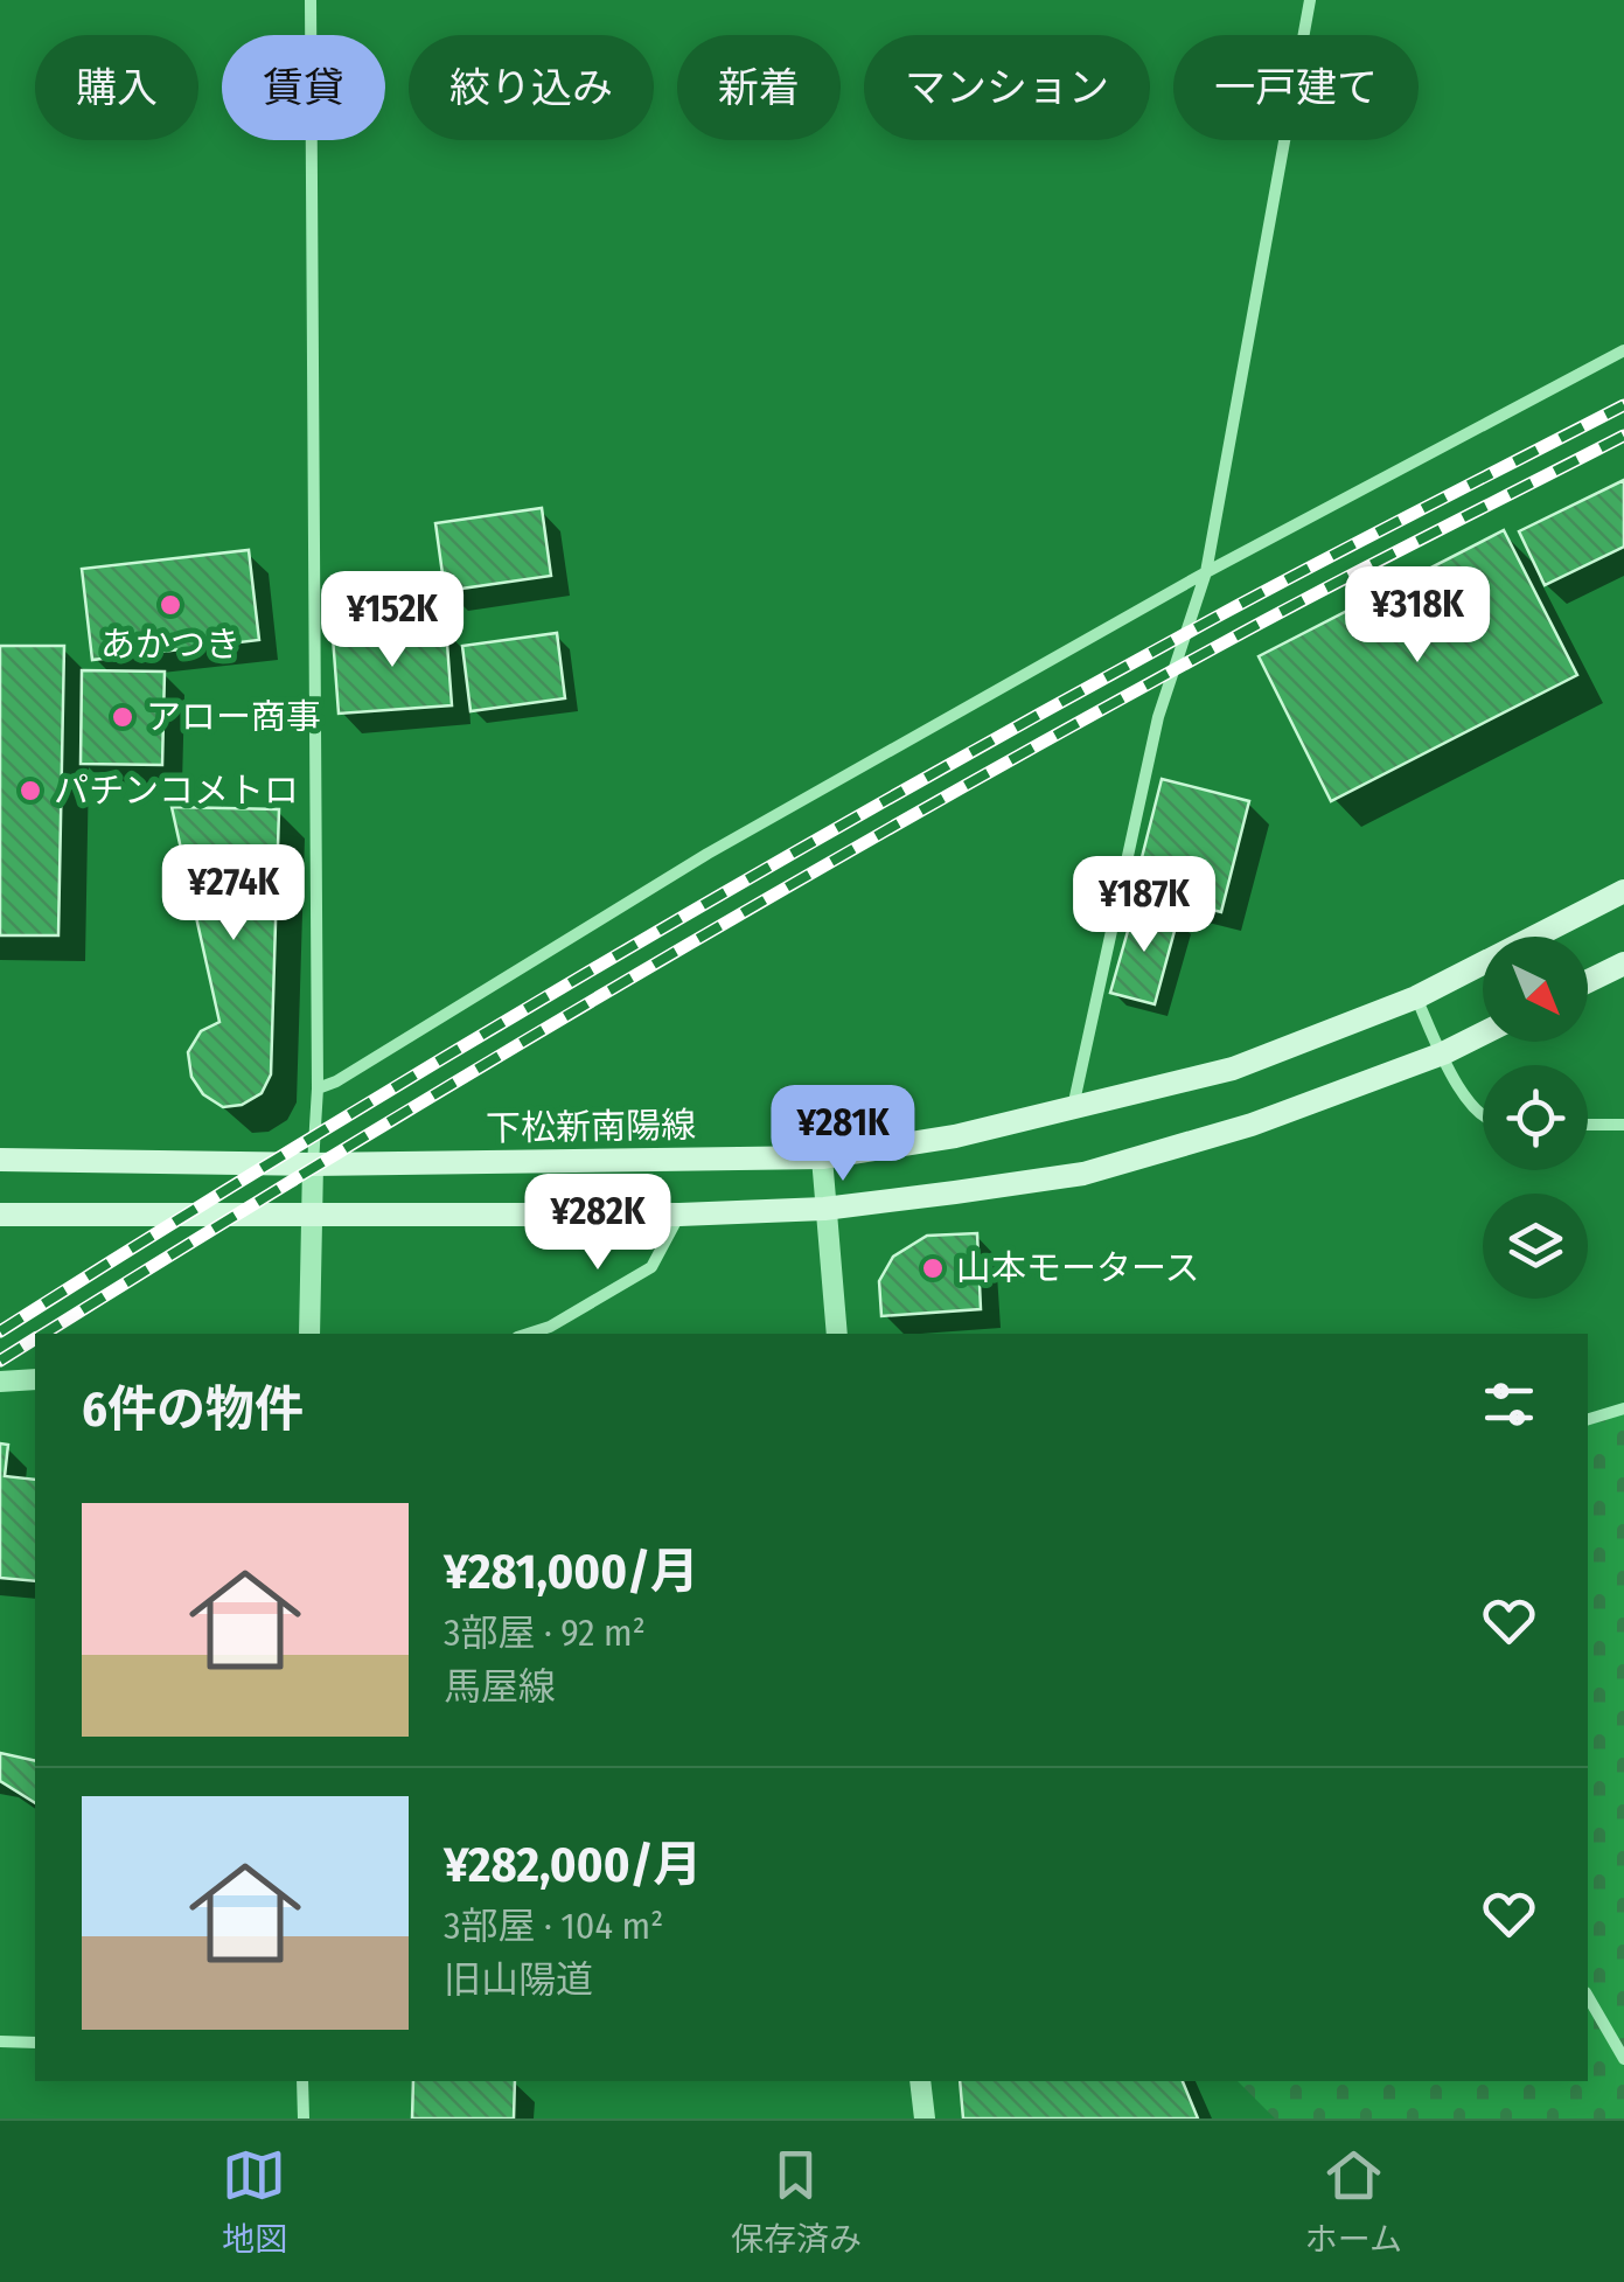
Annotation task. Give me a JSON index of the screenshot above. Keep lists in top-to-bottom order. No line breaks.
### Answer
{"streets":{"main road":["下松新南陽線"]},"places":["あかつき","アロー商事","パチンコメトロ","山本モータース"],"north":"bottom right","page":{"chip":["購入","賃貸","絞り込み","新着","マンション","一戸建て"],"price":["¥318K","¥152K","¥274K","¥187K","¥281K","¥282K"],"heading":"6件の物件","list":[{"name":"¥281,000/月","note":"3部屋 · 92 m² · 馬屋線"},{"name":"¥282,000/月","note":"3部屋 · 104 m² · 旧山陽道"}],"tabs":["地図","保存済み","ホーム"]}}
